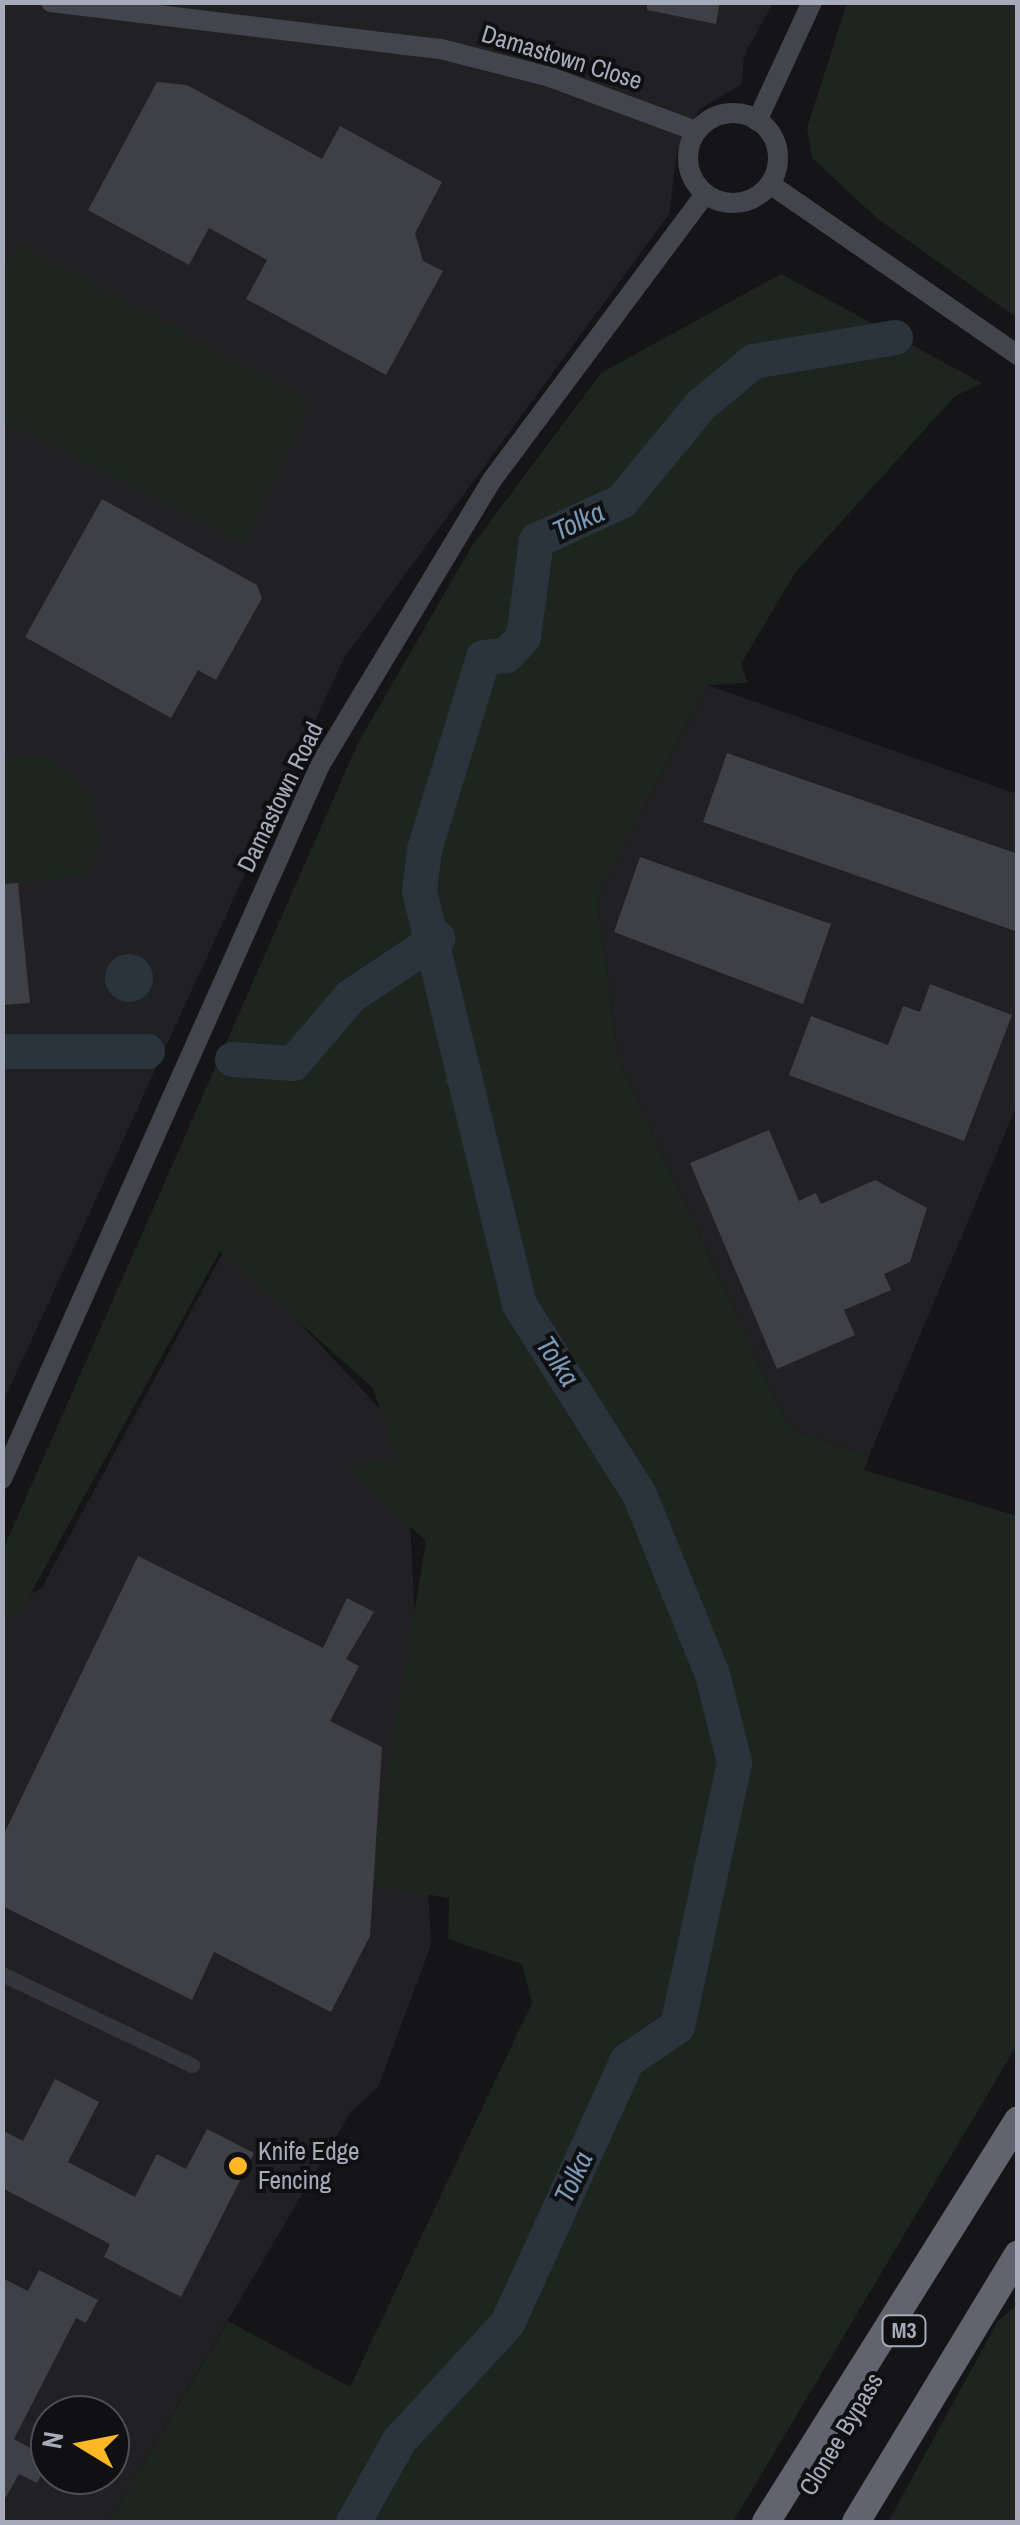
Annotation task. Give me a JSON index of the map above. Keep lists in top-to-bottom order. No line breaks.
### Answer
{"streets":{"highway":["M3","Clonee Bypass"],"street":["Damastown Close","Damastown Road"]},"crossings":[["Damastown Close","Damastown Road"]],"water":["Tolka"],"places":["Knife Edge Fencing"],"north":"left"}
